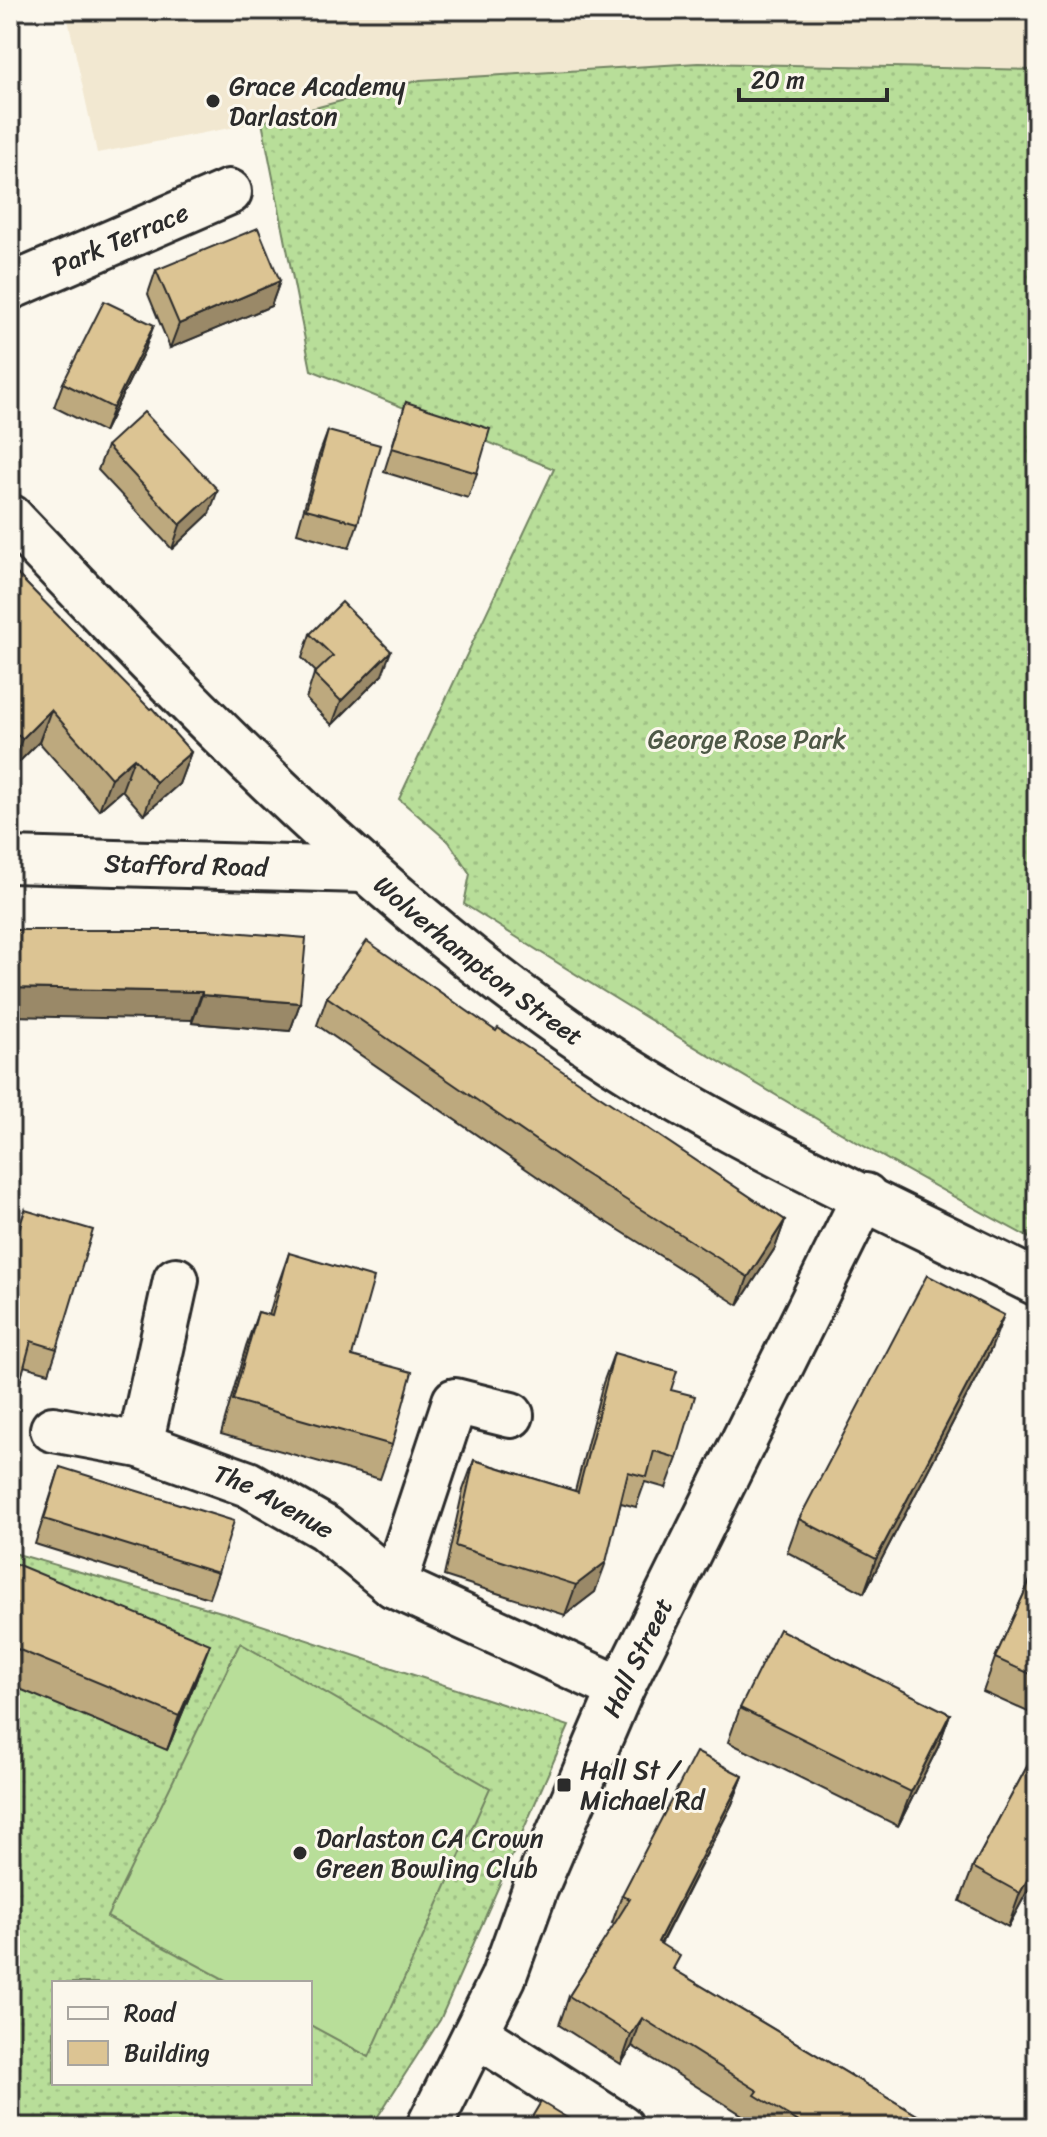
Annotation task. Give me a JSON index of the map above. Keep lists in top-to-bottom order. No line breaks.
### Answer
{"streets":{"street":["Park Terrace","Stafford Road","Wolverhampton Street","The Avenue","Hall Street"]},"crossings":[["Stafford Road","Wolverhampton Street"],["Wolverhampton Street","Hall Street"],["The Avenue","Hall Street"]],"parks":["George Rose Park"],"places":{"other":["Grace Academy Darlaston","Darlaston CA Crown Green Bowling Club"],"transit":["Hall St / Michael Rd"]},"legend":["Road","Building"],"scale_bar":"20 m"}
